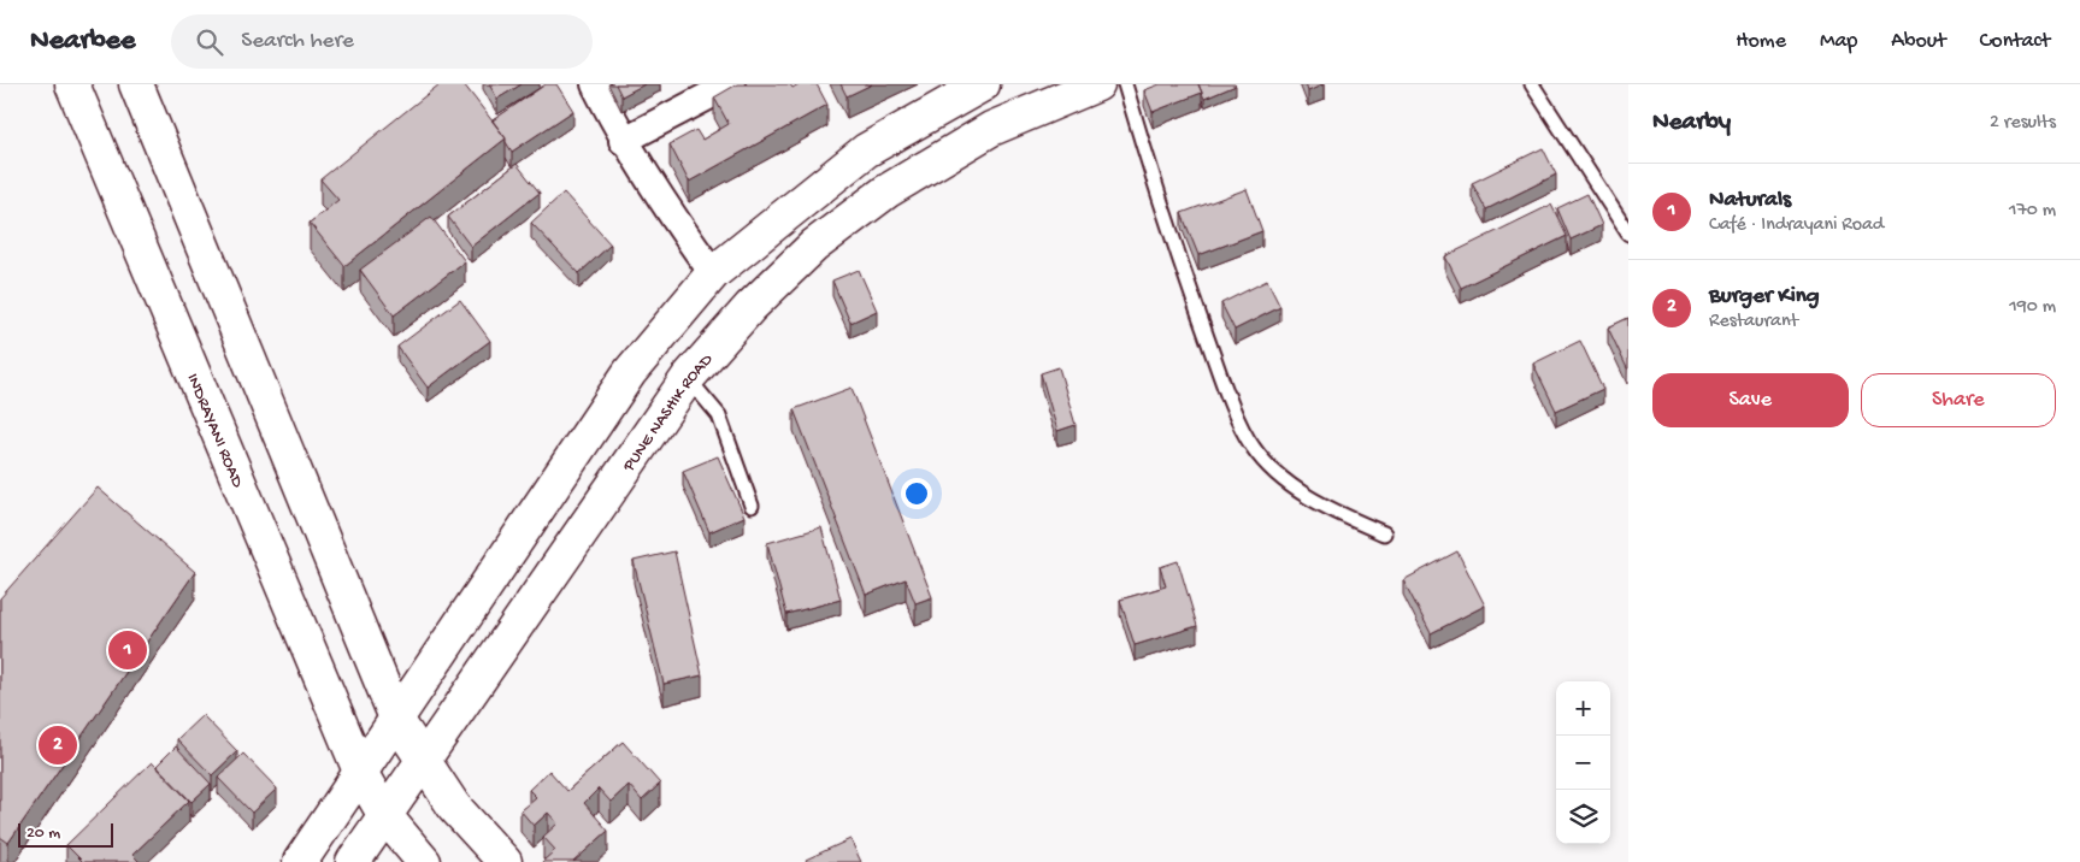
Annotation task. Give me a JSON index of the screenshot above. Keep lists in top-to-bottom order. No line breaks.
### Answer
{"streets":{"main road":["PUNE NASHIK ROAD","INDRAYANI ROAD"]},"crossings":[["PUNE NASHIK ROAD","INDRAYANI ROAD"]],"scale_bar":"20 m","page":{"header":"Nearbee","search":"Search here","nav":["Home","Map","About","Contact"],"heading":["Nearby","2 results"],"list":[{"mark":"1","name":"Naturals","note":"Café · Indrayani Road","value":"170 m"},{"mark":"2","name":"Burger King","note":"Restaurant","value":"190 m"}],"buttons":["Save","Share"],"pins":["1","2"],"map_buttons":["+","−"],"scale":"20 m"}}
